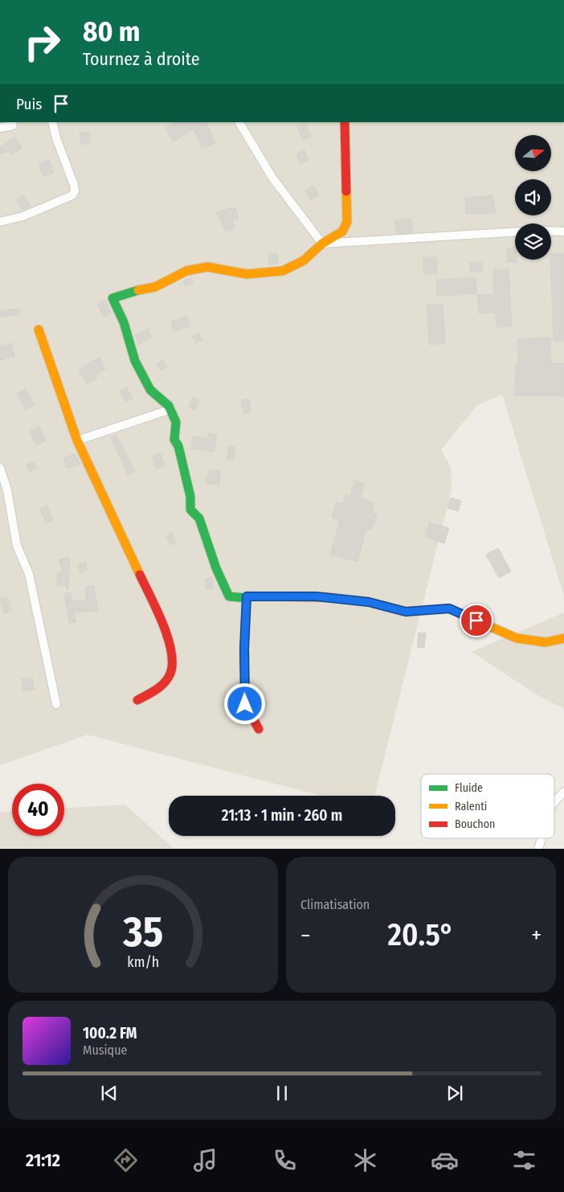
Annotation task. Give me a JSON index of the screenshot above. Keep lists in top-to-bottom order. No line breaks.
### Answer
{"legend":["Fluide","Ralenti","Bouchon"],"north":"right","page":{"turn":["80 m","Tournez à droite"],"then":"Puis","limit":"40","trip":"21:13 · 1 min · 260 m","tile":"Climatisation","heat":["−","20.5°","+"],"song":["100.2 FM","Musique"],"tabs":"21:12","gauge":["35","km/h"]}}
